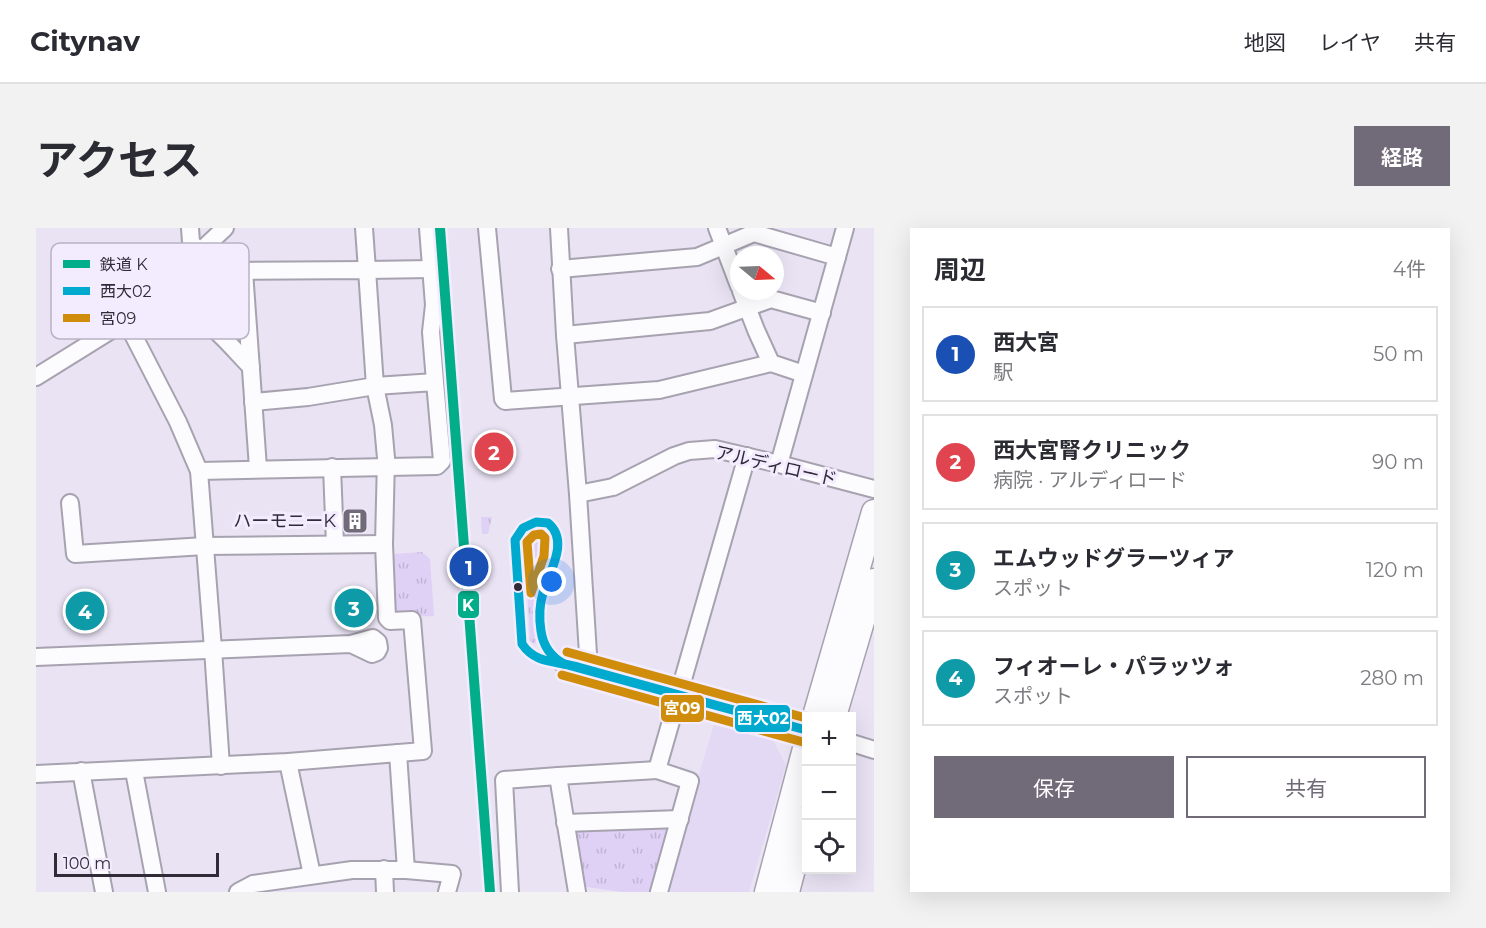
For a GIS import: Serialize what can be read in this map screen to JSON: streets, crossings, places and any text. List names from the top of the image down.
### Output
{
  "streets": {
    "street": ["アルディロード"]
  },
  "places": {
    "building": ["ハーモニーK"]
  },
  "lines": ["rail line K", "transit line 西大02", "transit line 宮09"],
  "legend": ["鉄道 K", "西大02", "宮09"],
  "scale_bar": "100 m",
  "north": "right",
  "page": {
    "header": "Citynav",
    "nav": ["地図", "レイヤ", "共有"],
    "title": "アクセス",
    "buttons": [
      "経路",
      ["保存", "共有"]
    ],
    "heading": ["周辺", "4件"],
    "list": [
      {
        "mark": "1",
        "name": "西大宮",
        "note": "駅",
        "value": "50 m"
      },
      {
        "mark": "2",
        "name": "西大宮腎クリニック",
        "note": "病院 · アルディロード",
        "value": "90 m"
      },
      {
        "mark": "3",
        "name": "エムウッドグラーツィア",
        "note": "スポット",
        "value": "120 m"
      },
      {
        "mark": "4",
        "name": "フィオーレ・パラッツォ",
        "note": "スポット",
        "value": "280 m"
      }
    ],
    "pins": [
      "2",
      "1",
      "3",
      "4"
    ],
    "map_buttons": ["+", "−"],
    "scale": "100 m"
  }
}
